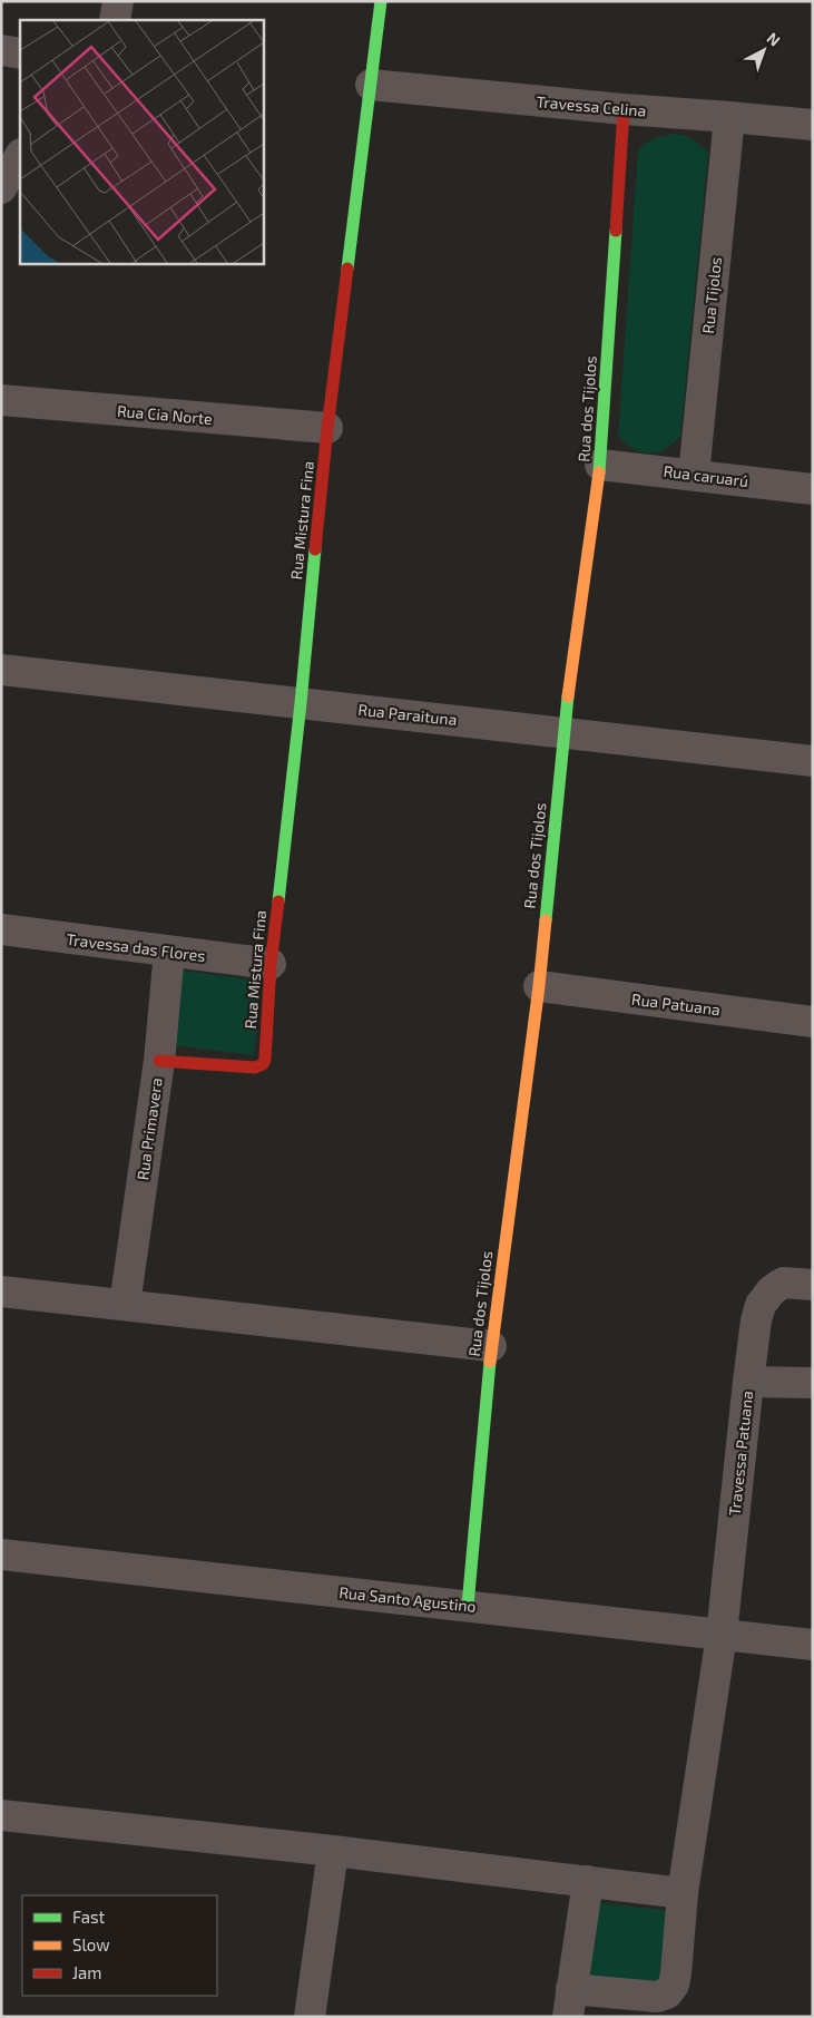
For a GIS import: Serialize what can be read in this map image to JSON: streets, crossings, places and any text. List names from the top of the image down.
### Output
{
  "streets": {
    "street": [
      "Travessa Celina",
      "Rua Tijolos",
      "Rua dos Tijolos",
      "Rua Cia Norte",
      "Rua caruarú",
      "Rua Mistura Fina",
      "Rua Paraituna",
      "Travessa das Flores",
      "Rua Patuana",
      "Rua Primavera",
      "Travessa Patuana",
      "Rua Santo Agustino"
    ]
  },
  "crossings": [
    ["Travessa Celina", "Rua Tijolos"],
    ["Travessa Celina", "Rua dos Tijolos"],
    ["Travessa Celina", "Rua Mistura Fina"],
    ["Rua Tijolos", "Rua caruarú"],
    ["Rua dos Tijolos", "Rua caruarú"],
    ["Rua dos Tijolos", "Rua Paraituna"],
    ["Rua dos Tijolos", "Rua Patuana"],
    ["Rua dos Tijolos", "Rua Santo Agustino"],
    ["Rua Cia Norte", "Rua Mistura Fina"],
    ["Rua Mistura Fina", "Rua Paraituna"],
    ["Rua Mistura Fina", "Travessa das Flores"],
    ["Rua Mistura Fina", "Rua Primavera"],
    ["Travessa das Flores", "Rua Primavera"],
    ["Travessa Patuana", "Rua Santo Agustino"]
  ],
  "legend": ["Fast", "Slow", "Jam"],
  "north": "top right"
}
